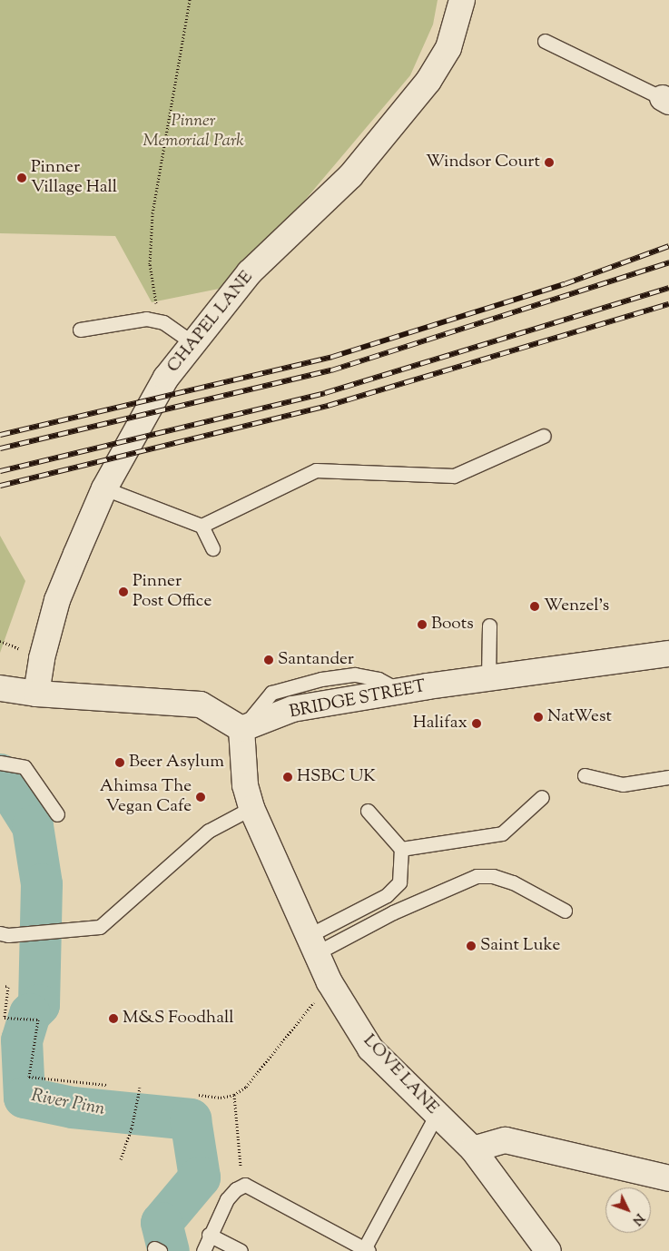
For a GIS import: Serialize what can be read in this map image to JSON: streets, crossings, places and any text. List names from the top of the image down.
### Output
{
  "streets": {
    "street": ["CHAPEL LANE", "BRIDGE STREET", "LOVE LANE"]
  },
  "crossings": [
    ["BRIDGE STREET", "LOVE LANE"]
  ],
  "water": ["River Pinn"],
  "parks": ["Pinner Memorial Park"],
  "places": [
    "Windsor Court",
    "Pinner Village Hall",
    "Pinner Post Office",
    "Wenzel's",
    "Boots",
    "Santander",
    "NatWest",
    "Halifax",
    "Beer Asylum",
    "HSBC UK",
    "Ahimsa The Vegan Cafe",
    "Saint Luke",
    "M&S Foodhall"
  ],
  "north": "bottom right"
}
